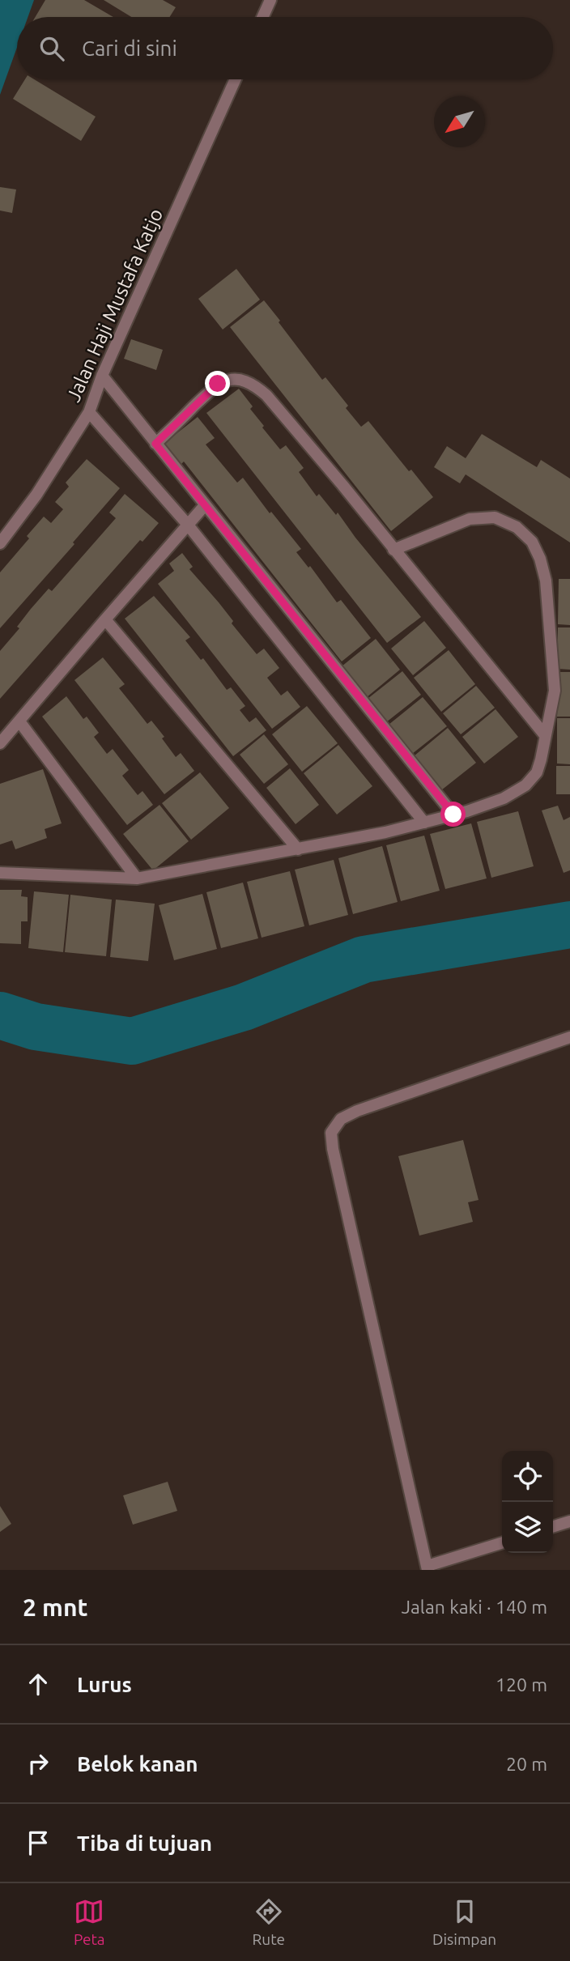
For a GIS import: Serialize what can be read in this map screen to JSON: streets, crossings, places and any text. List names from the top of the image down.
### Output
{
  "streets": {
    "street": ["Jalan Haji Mustafa Katjo"]
  },
  "north": "bottom left",
  "page": {
    "search": "Cari di sini",
    "heading": ["2 mnt", "Jalan kaki · 140 m"],
    "list": [
      ["Lurus", "120 m"],
      ["Belok kanan", "20 m"],
      "Tiba di tujuan"
    ],
    "nav": ["Peta", "Rute", "Disimpan"]
  }
}
